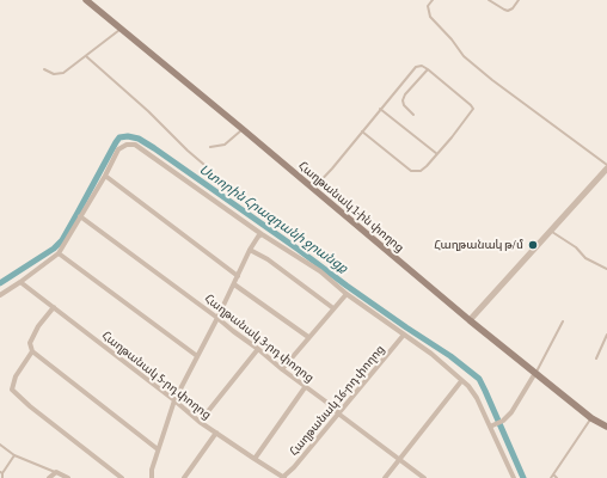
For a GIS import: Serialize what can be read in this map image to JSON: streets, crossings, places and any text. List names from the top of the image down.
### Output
{
  "streets": {
    "main road": ["Հաղթանակ 1-ին փողոց"],
    "street": ["Հաղթանակ 3-րդ փողոց", "Հաղթանակ 5-րդ փողոց", "Հաղթանակ 16-րդ փողոց"]
  },
  "crossings": [
    ["Հաղթանակ 3-րդ փողոց", "Հաղթանակ 16-րդ փողոց"],
    ["Հաղթանակ 5-րդ փողոց", "Հաղթանակ 16-րդ փողոց"]
  ],
  "water": ["Ստորին Հրազդանի ջրանցք"],
  "places": ["Հաղթանակ թ/մ"]
}
